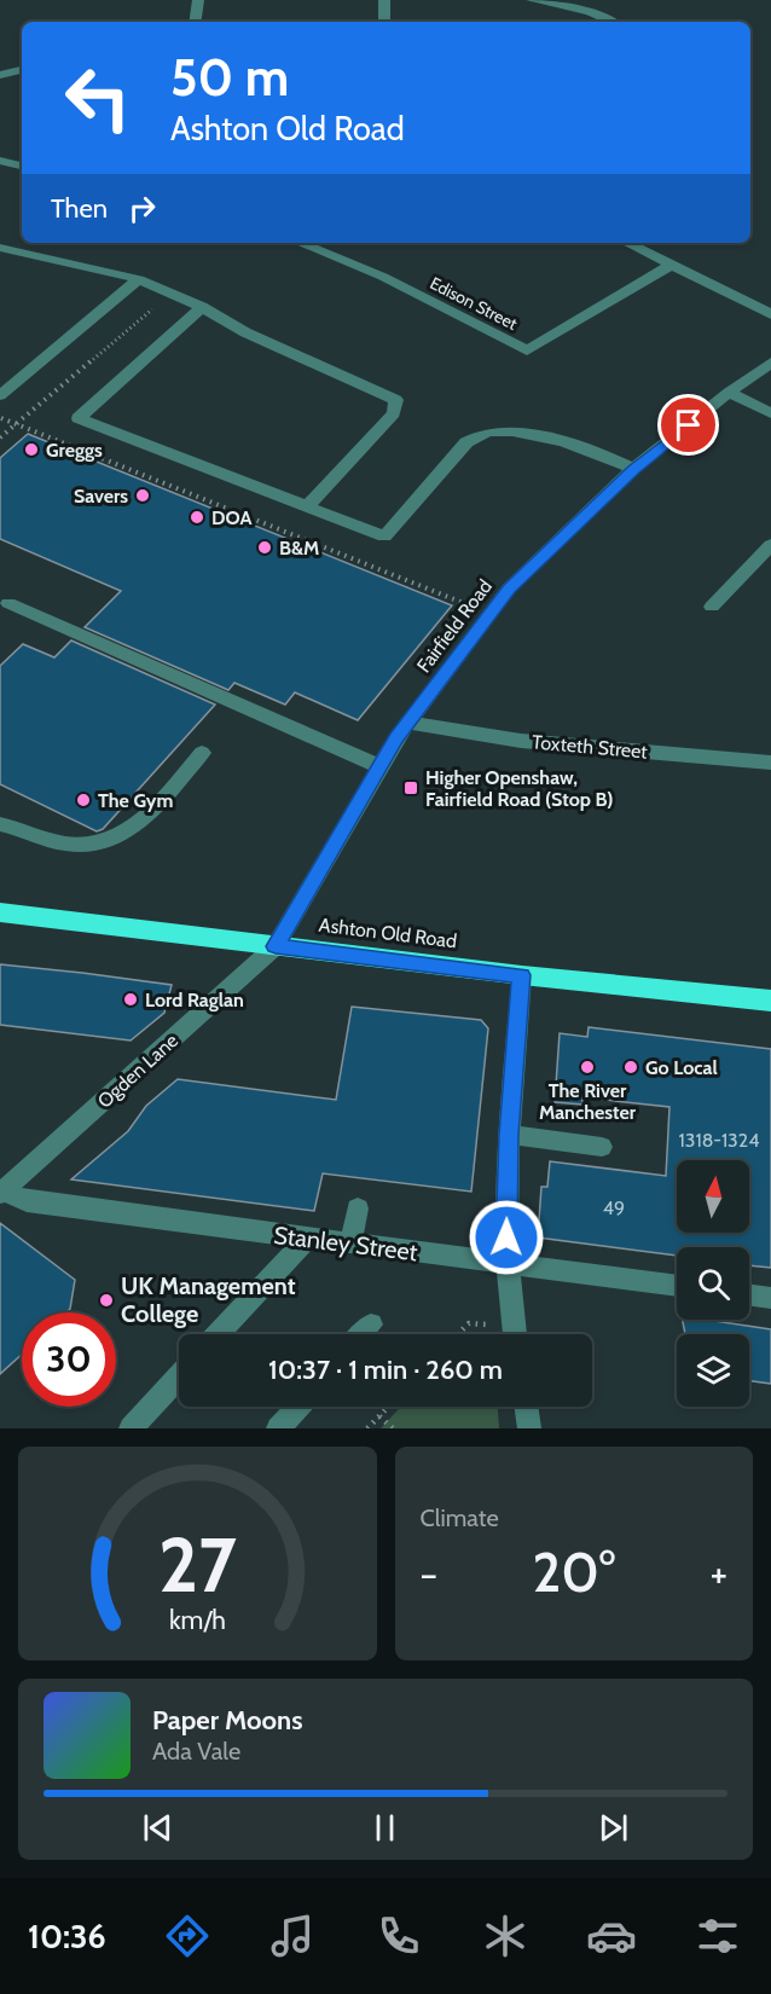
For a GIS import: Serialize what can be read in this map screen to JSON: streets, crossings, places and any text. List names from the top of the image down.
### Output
{
  "streets": {
    "highway": ["Ashton Old Road"],
    "street": [
      "Edison Street",
      "Fairfield Road",
      "Toxteth Street",
      "Ogden Lane",
      "Stanley Street"
    ]
  },
  "crossings": [
    ["Fairfield Road", "Toxteth Street"],
    ["Fairfield Road", "Ashton Old Road"],
    ["Fairfield Road", "Ogden Lane"],
    ["Ashton Old Road", "Ogden Lane"],
    ["Ogden Lane", "Stanley Street"]
  ],
  "places": {
    "other": [
      "Greggs",
      "Savers",
      "DOA",
      "B&M",
      "The Gym",
      "Lord Raglan",
      "The River Manchester",
      "Go Local",
      "UK Management College"
    ],
    "transit": ["Higher Openshaw, Fairfield Road (Stop B)"]
  },
  "house_numbers": ["1318-1324", "49"],
  "north": "top",
  "page": {
    "turn": ["50 m", "Ashton Old Road"],
    "then": "Then",
    "limit": "30",
    "trip": "10:37 · 1 min · 260 m",
    "tile": "Climate",
    "heat": ["−", "20°", "+"],
    "song": ["Paper Moons", "Ada Vale"],
    "tabs": "10:36",
    "gauge": ["27", "km/h"]
  }
}
